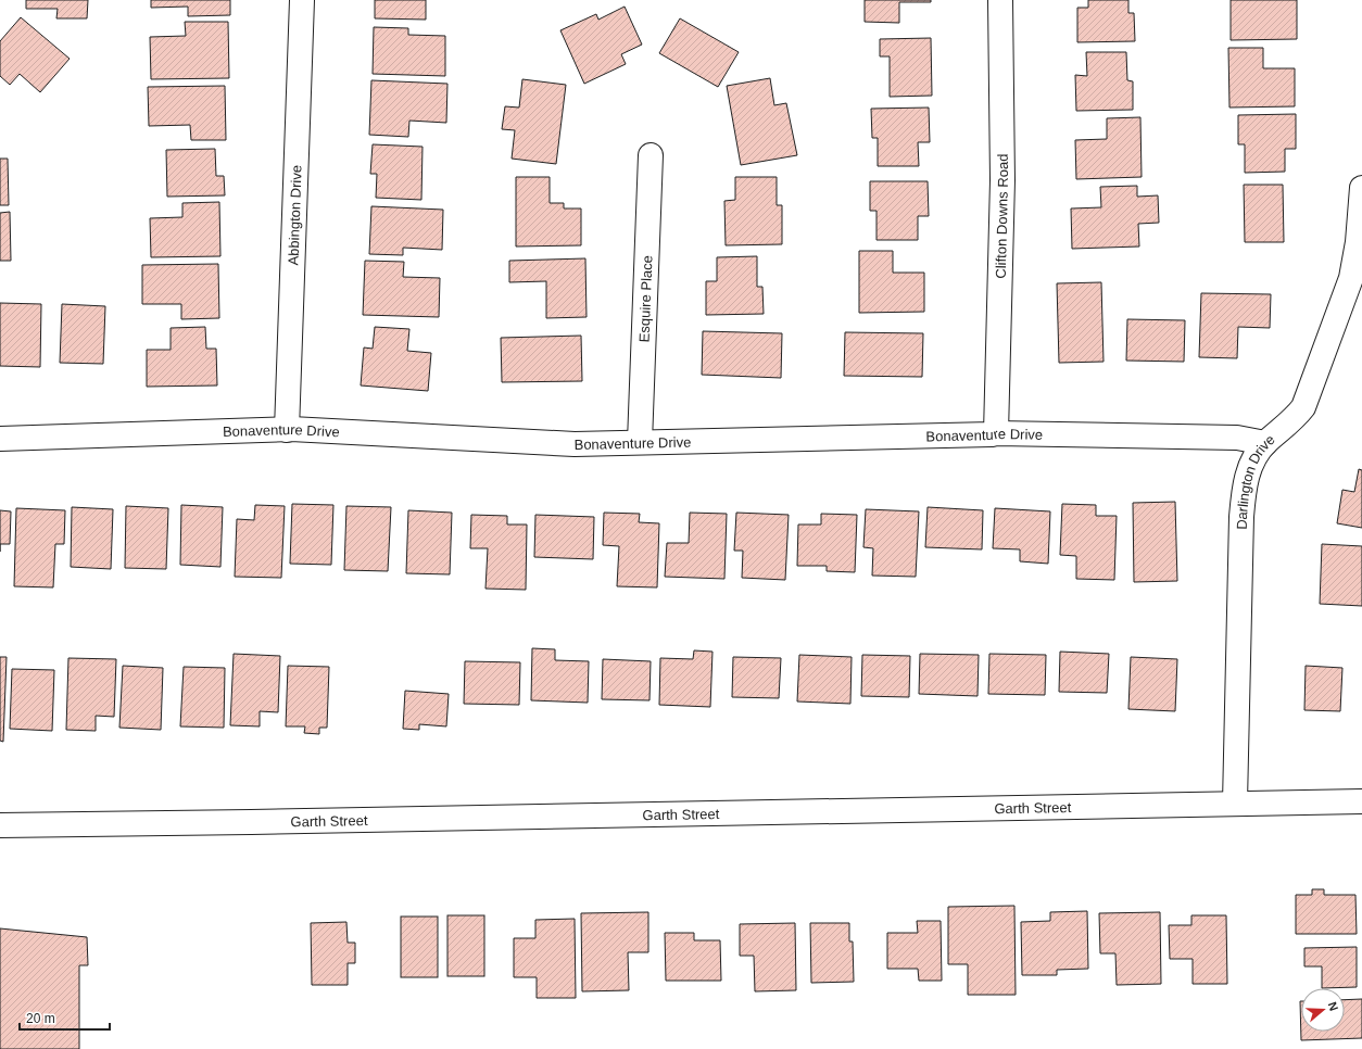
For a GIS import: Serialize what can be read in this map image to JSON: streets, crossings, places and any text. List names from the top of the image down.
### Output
{
  "streets": {
    "street": [
      "Abbington Drive",
      "Clifton Downs Road",
      "Esquire Place",
      "Bonaventure Drive",
      "Darlington Drive",
      "Garth Street"
    ]
  },
  "crossings": [
    ["Abbington Drive", "Bonaventure Drive"],
    ["Clifton Downs Road", "Bonaventure Drive"],
    ["Esquire Place", "Bonaventure Drive"],
    ["Bonaventure Drive", "Darlington Drive"],
    ["Darlington Drive", "Garth Street"]
  ],
  "scale_bar": "20 m",
  "north": "right"
}
